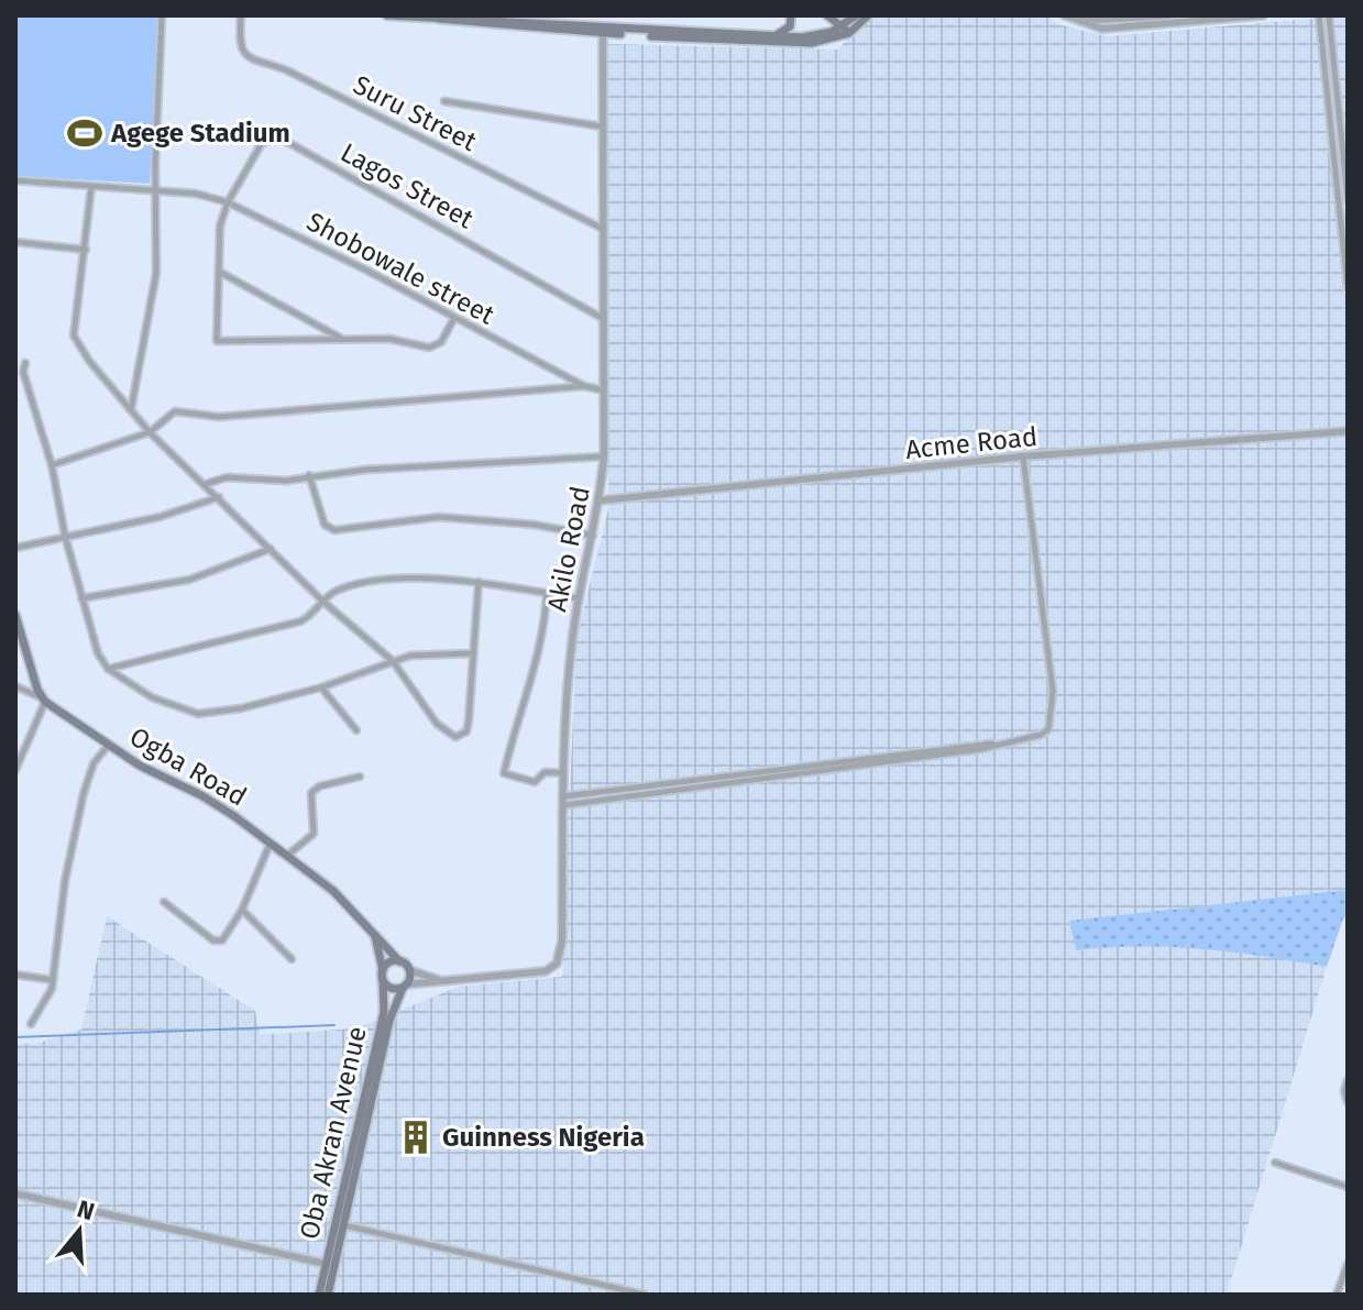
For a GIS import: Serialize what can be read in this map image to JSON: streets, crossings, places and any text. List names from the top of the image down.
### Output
{
  "streets": {
    "main road": ["Ogba Road", "Oba Akran Avenue"],
    "street": [
      "Suru Street",
      "Lagos Street",
      "Shobowale street",
      "Acme Road",
      "Akilo Road"
    ]
  },
  "crossings": [
    ["Suru Street", "Akilo Road"],
    ["Lagos Street", "Shobowale street"],
    ["Lagos Street", "Akilo Road"],
    ["Acme Road", "Akilo Road"],
    ["Akilo Road", "Ogba Road"],
    ["Akilo Road", "Oba Akran Avenue"],
    ["Ogba Road", "Oba Akran Avenue"]
  ],
  "places": {
    "sports": ["Agege Stadium"],
    "building": ["Guinness Nigeria"]
  },
  "north": "top"
}
